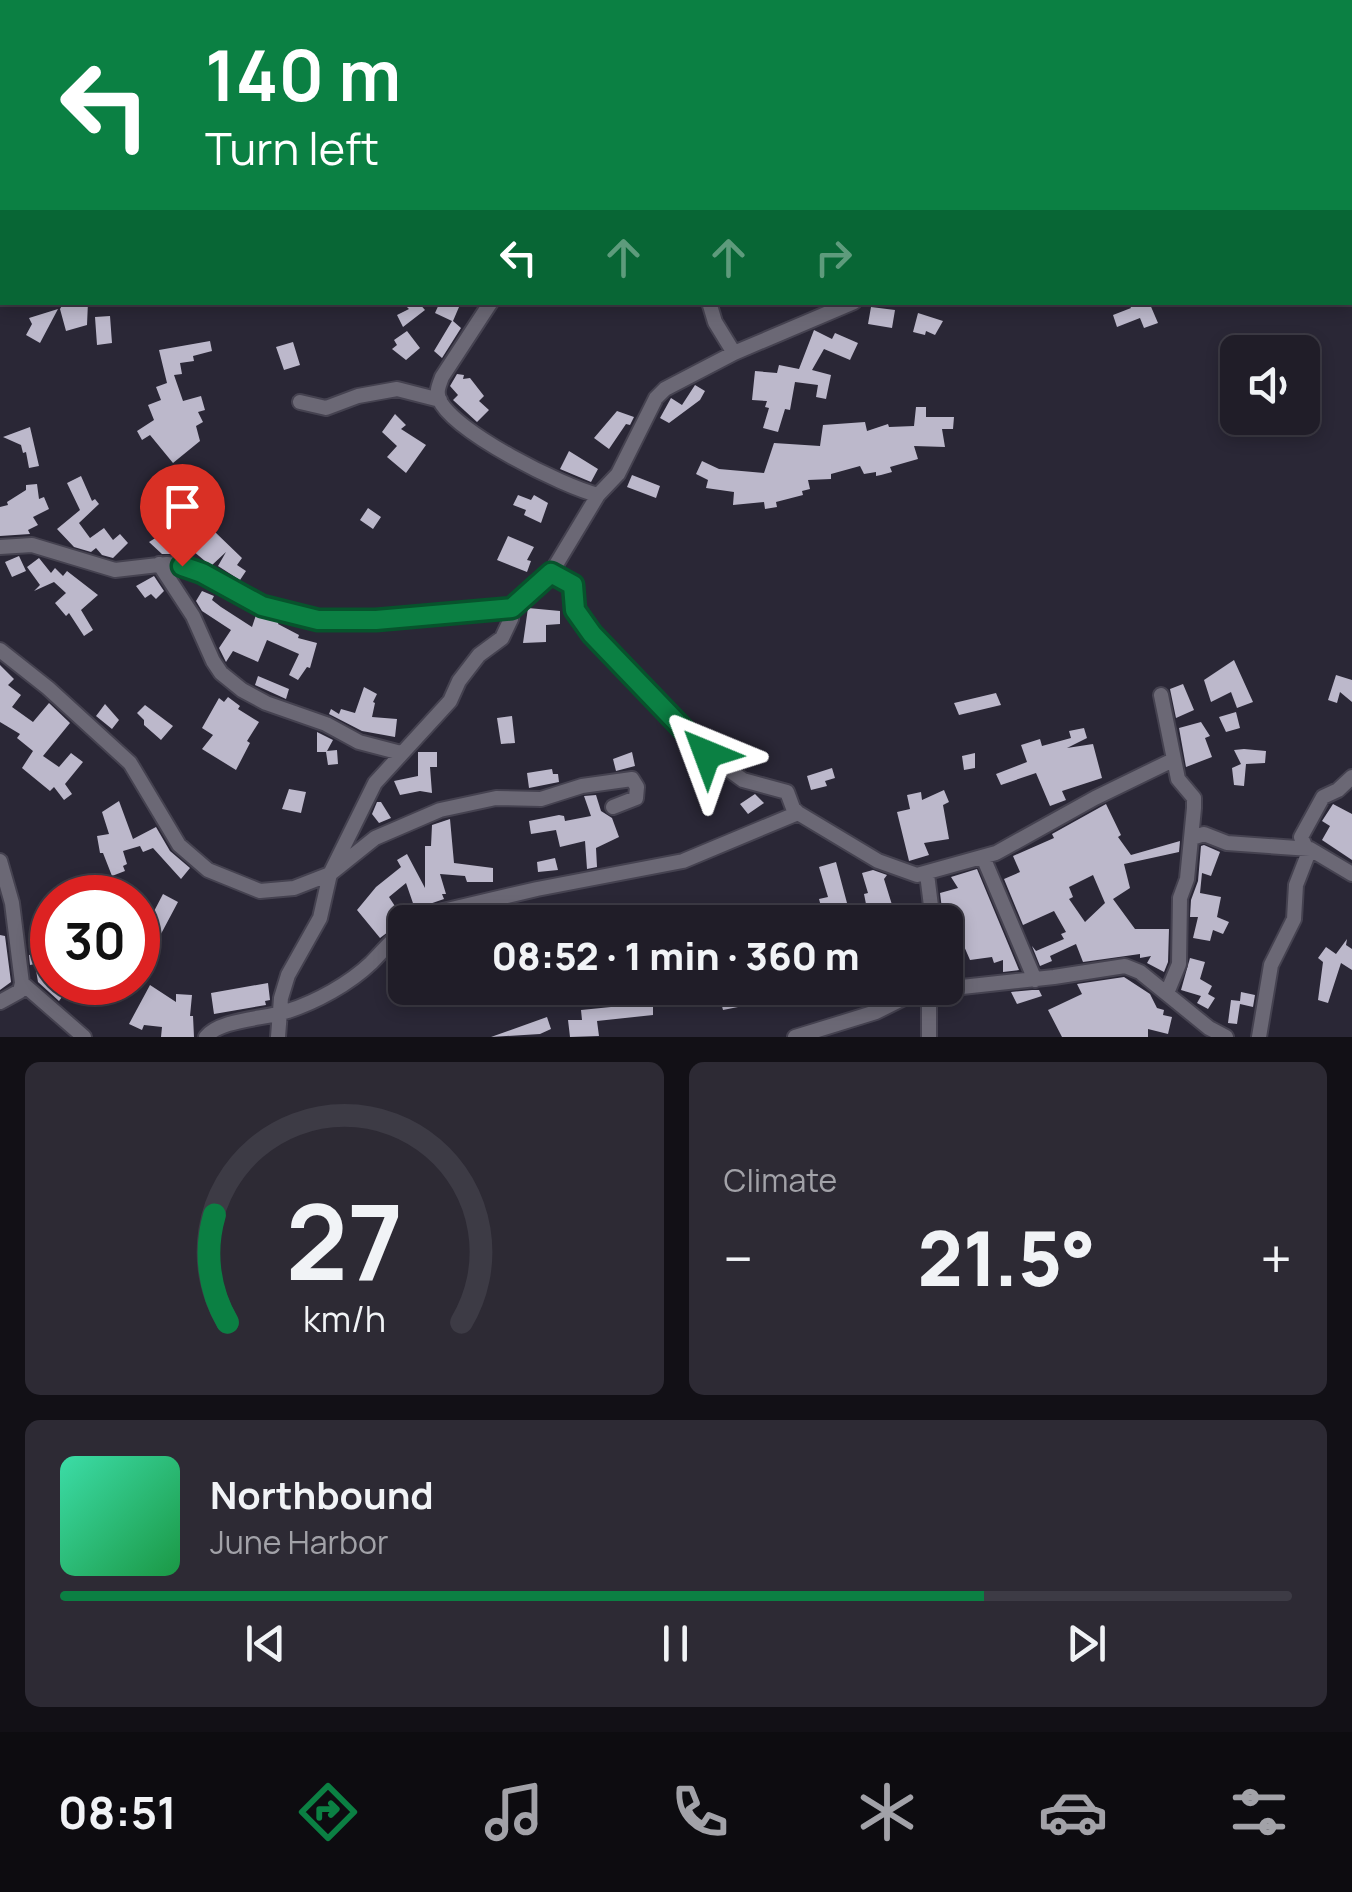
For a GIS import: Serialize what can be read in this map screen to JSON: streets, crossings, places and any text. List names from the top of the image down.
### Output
{
  "page": {
    "turn": ["140 m", "Turn left"],
    "limit": "30",
    "trip": "08:52 · 1 min · 360 m",
    "tile": "Climate",
    "heat": ["−", "21.5°", "+"],
    "song": ["Northbound", "June Harbor"],
    "tabs": "08:51",
    "gauge": ["27", "km/h"]
  }
}
